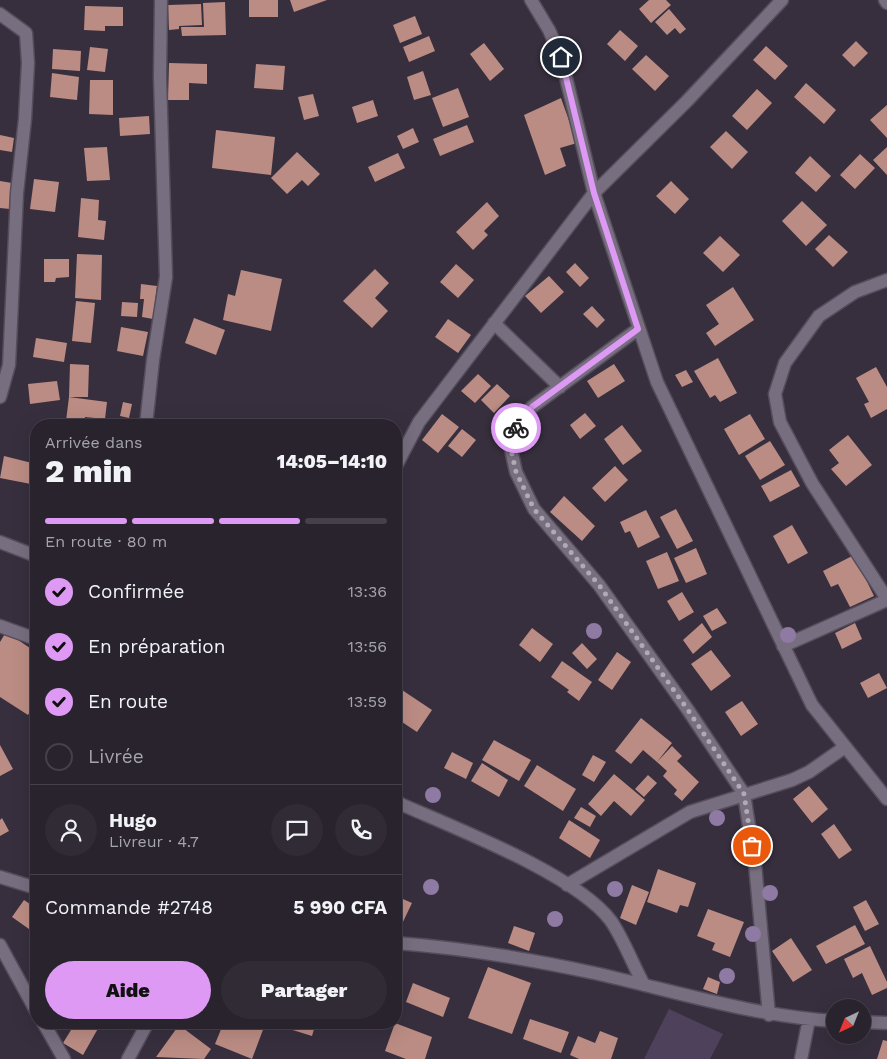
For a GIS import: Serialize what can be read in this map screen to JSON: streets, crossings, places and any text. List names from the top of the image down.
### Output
{
  "north": "bottom left",
  "page": {
    "heading": ["2 min", "Arrivée dans", "14:05–14:10"],
    "panel": [
      "Hugo",
      "Livreur · 4.7",
      "Commande #2748",
      "5 990 CFA"
    ],
    "bar": "En route · 80 m",
    "list": [
      ["Confirmée", "13:36"],
      ["En préparation", "13:56"],
      ["En route", "13:59"],
      "Livrée"
    ],
    "buttons": ["Aide", "Partager"]
  }
}
